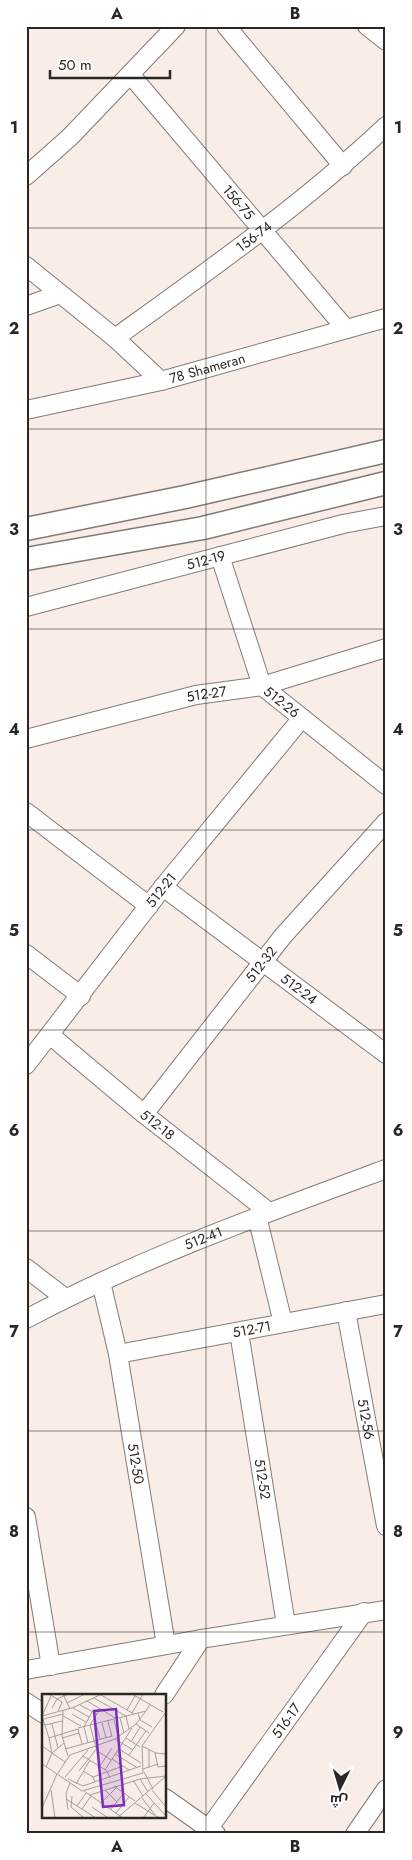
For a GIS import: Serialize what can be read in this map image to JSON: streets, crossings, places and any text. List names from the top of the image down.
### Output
{
  "streets": {
    "street": [
      "156-75",
      "156-74",
      "78 Shameran",
      "512-19",
      "512-27",
      "512-26",
      "512-21",
      "512-32",
      "512-24",
      "512-18",
      "512-41",
      "512-71",
      "512-56",
      "512-50",
      "512-52",
      "516-17"
    ]
  },
  "crossings": [
    ["156-75", "156-74"],
    ["156-75", "78 Shameran"],
    ["512-19", "512-26"],
    ["512-27", "512-26"],
    ["512-26", "512-21"],
    ["512-21", "512-24"],
    ["512-21", "512-18"],
    ["512-32", "512-24"],
    ["512-32", "512-18"],
    ["512-18", "512-41"],
    ["512-41", "512-50"],
    ["512-71", "512-56"],
    ["512-71", "512-50"],
    ["512-71", "512-52"]
  ],
  "scale_bar": "50 m",
  "north": "bottom",
  "grid": {
    "columns": ["A", "B"],
    "rows": [
      "1",
      "2",
      "3",
      "4",
      "5",
      "6",
      "7",
      "8",
      "9"
    ]
  }
}
